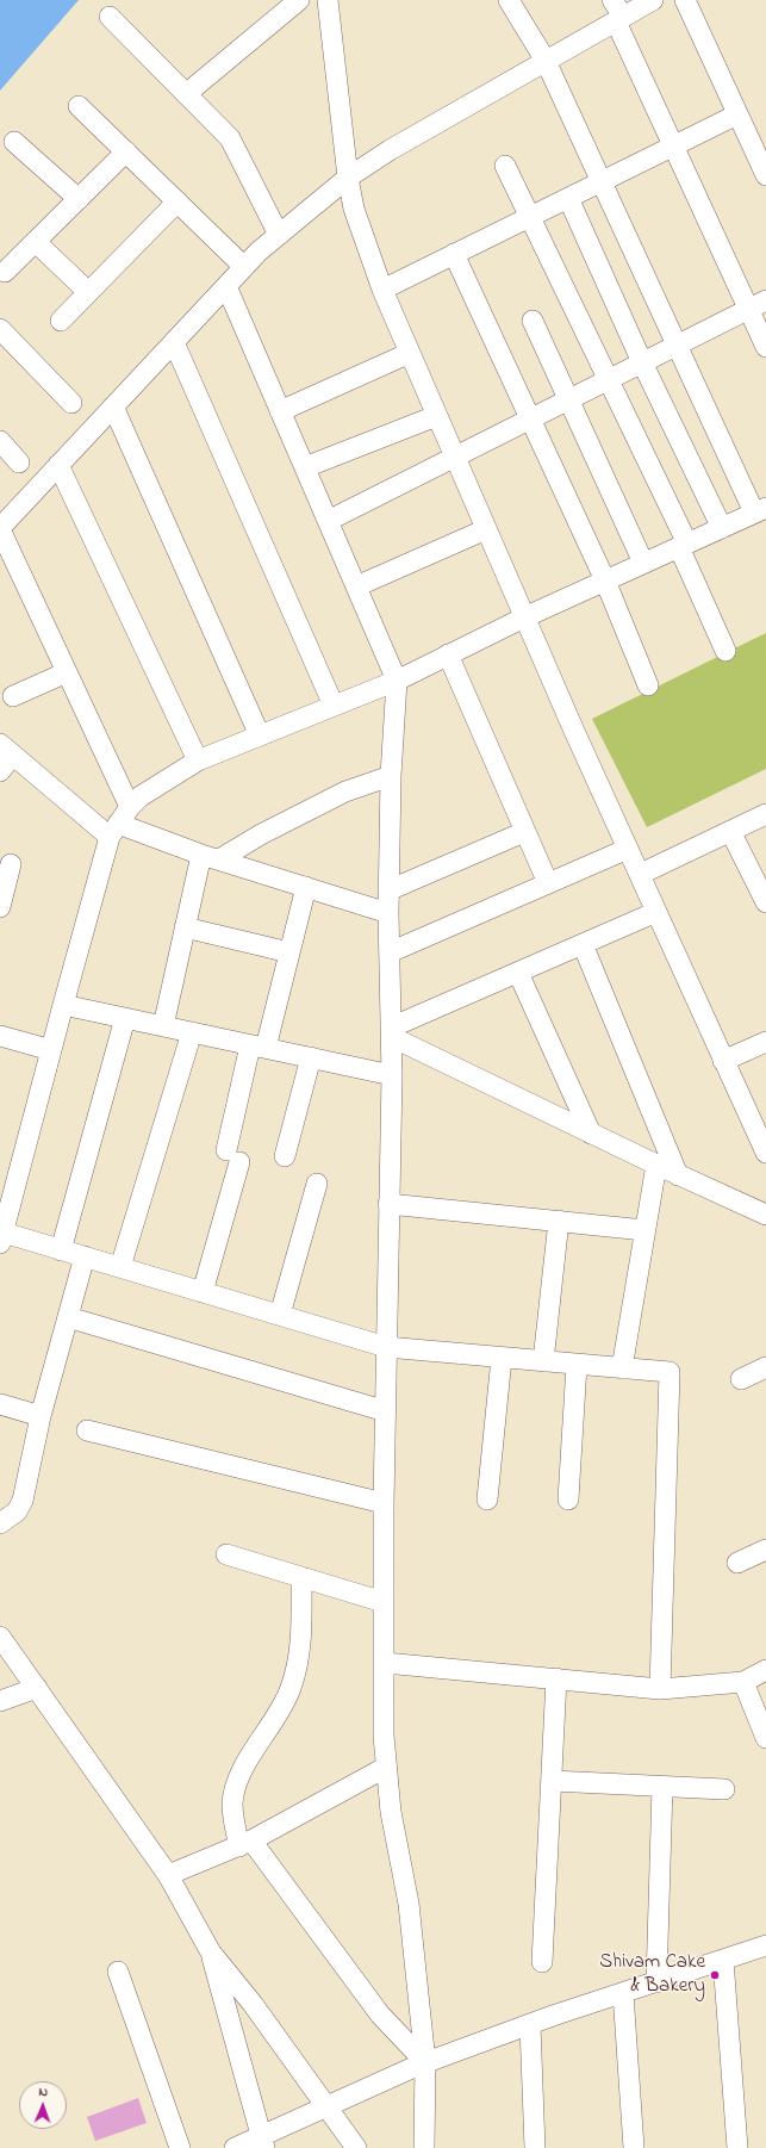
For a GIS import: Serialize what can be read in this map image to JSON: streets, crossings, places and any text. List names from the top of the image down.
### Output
{
  "places": ["Shivam Cake & Bakery"],
  "north": "top"
}
